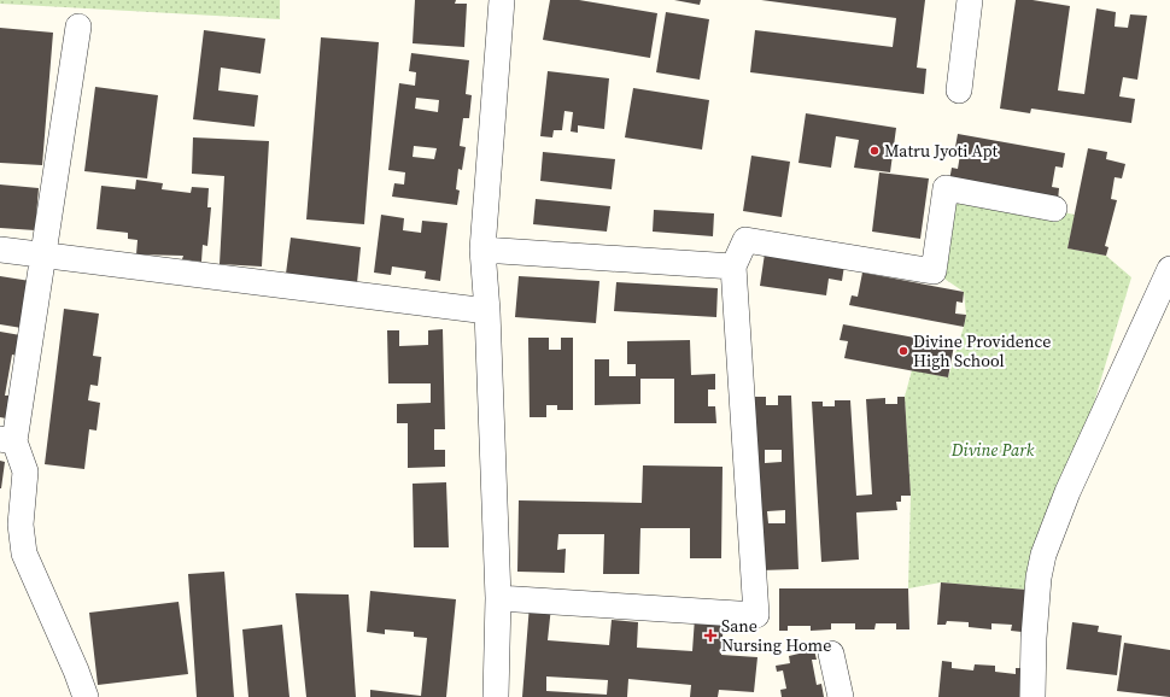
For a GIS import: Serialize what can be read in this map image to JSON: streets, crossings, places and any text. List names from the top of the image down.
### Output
{
  "parks": ["Divine Park"],
  "places": {
    "other": ["Matru Jyoti Apt", "Divine Providence High School"],
    "health": ["Sane Nursing Home"]
  }
}
